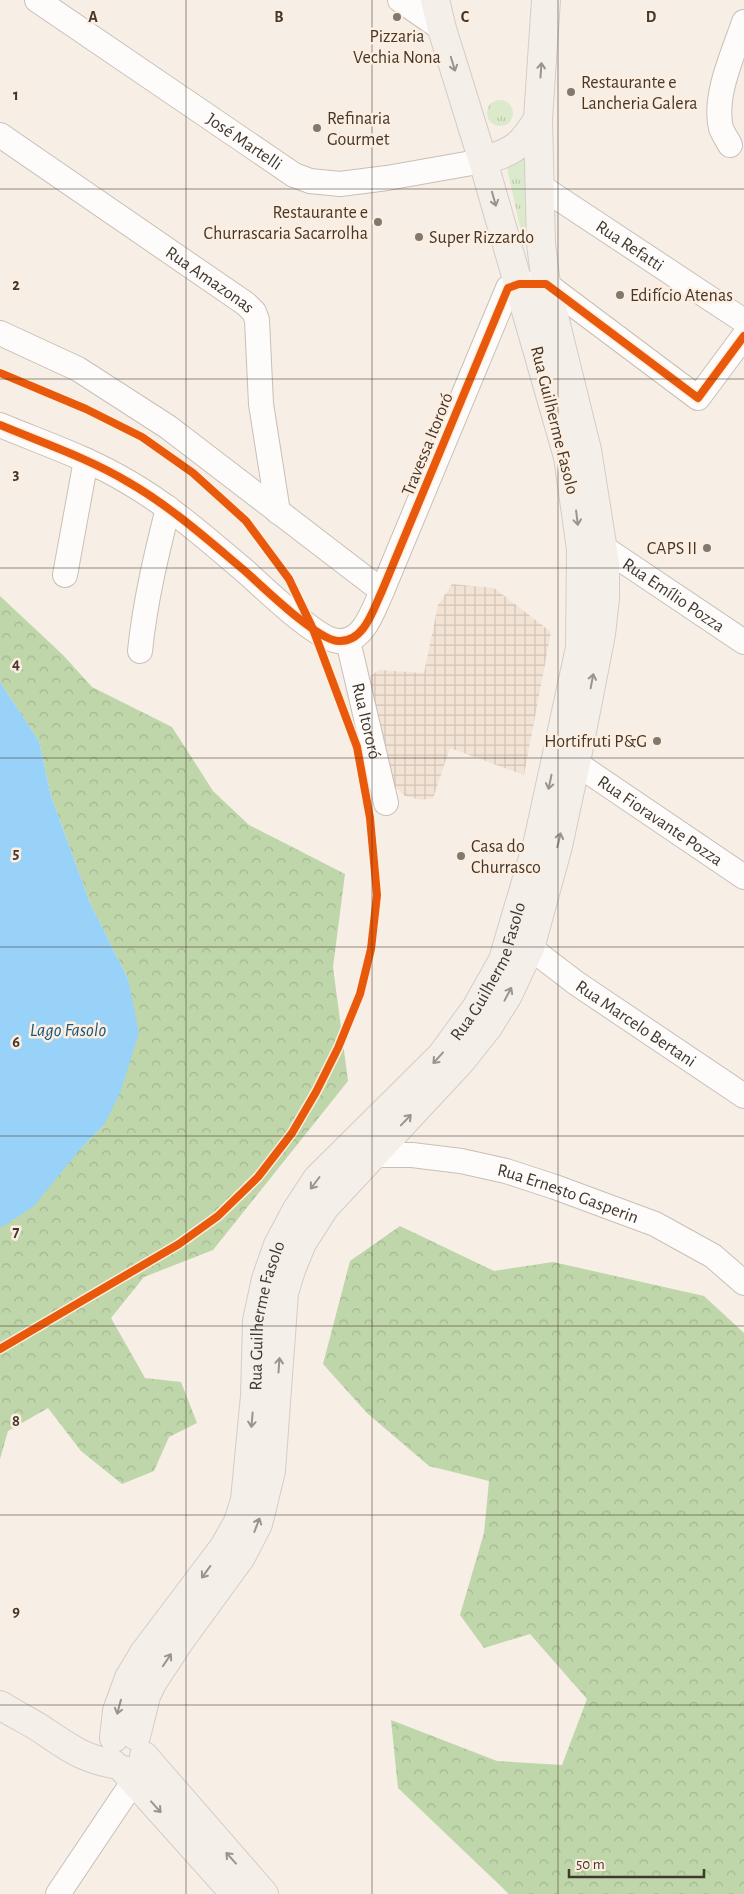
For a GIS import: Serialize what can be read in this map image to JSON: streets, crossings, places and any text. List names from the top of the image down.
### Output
{
  "streets": {
    "main road": ["Rua Guilherme Fasolo"],
    "street": [
      "José Martelli",
      "Rua Refatti",
      "Rua Amazonas",
      "Travessa Itororó",
      "Rua Emílio Pozza",
      "Rua Itororó",
      "Rua Fioravante Pozza",
      "Rua Marcelo Bertani",
      "Rua Ernesto Gasperin"
    ]
  },
  "crossings": [
    ["José Martelli", "Rua Guilherme Fasolo"],
    ["Rua Refatti", "Rua Guilherme Fasolo"],
    ["Rua Guilherme Fasolo", "Travessa Itororó"],
    ["Rua Guilherme Fasolo", "Rua Emílio Pozza"],
    ["Rua Guilherme Fasolo", "Rua Fioravante Pozza"],
    ["Rua Guilherme Fasolo", "Rua Marcelo Bertani"],
    ["Rua Guilherme Fasolo", "Rua Ernesto Gasperin"],
    ["Travessa Itororó", "Rua Itororó"]
  ],
  "water": ["Lago Fasolo"],
  "places": [
    "Pizzaria Vechia Nona",
    "Restaurante e Lancheria Galera",
    "Refinaria Gourmet",
    "Restaurante e Churrascaria Sacarrolha",
    "Super Rizzardo",
    "Edifício Atenas",
    "CAPS II",
    "Hortifruti P&G",
    "Casa do Churrasco"
  ],
  "scale_bar": "50 m",
  "grid": {
    "columns": [
      "A",
      "B",
      "C",
      "D"
    ],
    "rows": [
      "1",
      "2",
      "3",
      "4",
      "5",
      "6",
      "7",
      "8",
      "9"
    ]
  }
}
